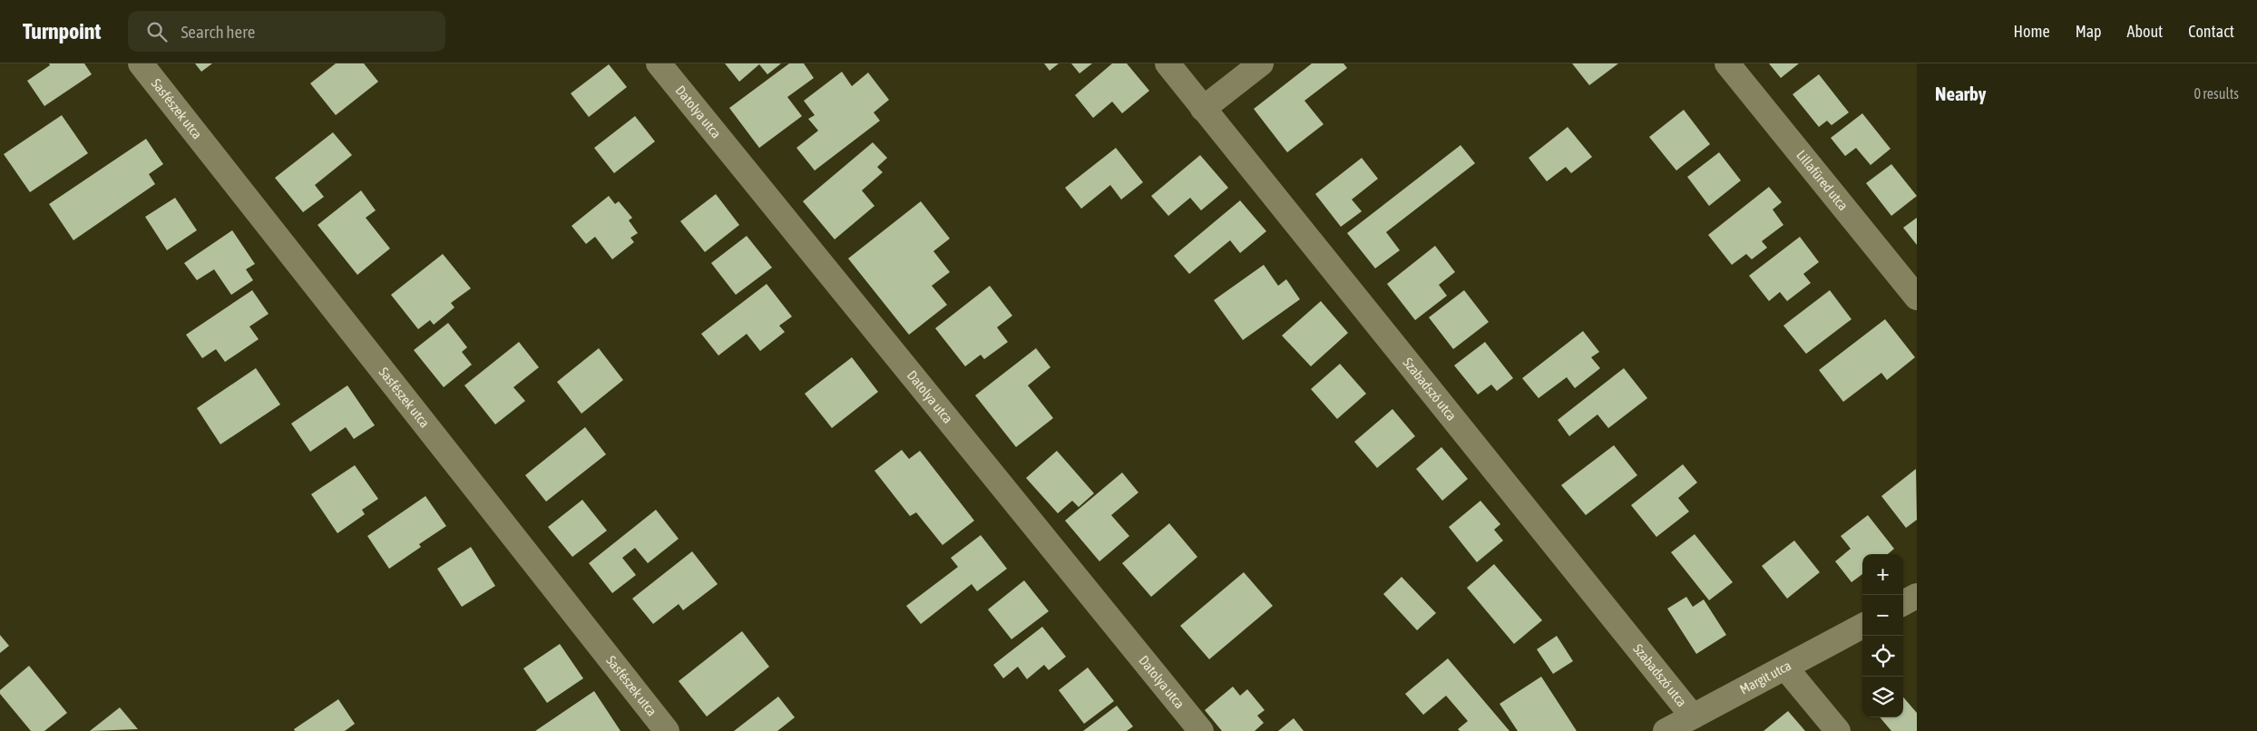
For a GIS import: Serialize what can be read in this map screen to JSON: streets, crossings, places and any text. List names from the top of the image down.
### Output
{
  "streets": {
    "street": [
      "Sasfészek utca",
      "Datolya utca",
      "Lillafüred utca",
      "Szabadszó utca",
      "Margit utca"
    ]
  },
  "crossings": [
    ["Szabadszó utca", "Margit utca"]
  ],
  "page": {
    "header": "Turnpoint",
    "search": "Search here",
    "nav": [
      "Home",
      "Map",
      "About",
      "Contact"
    ],
    "heading": ["Nearby", "0 results"],
    "map_buttons": ["+", "−"]
  }
}
